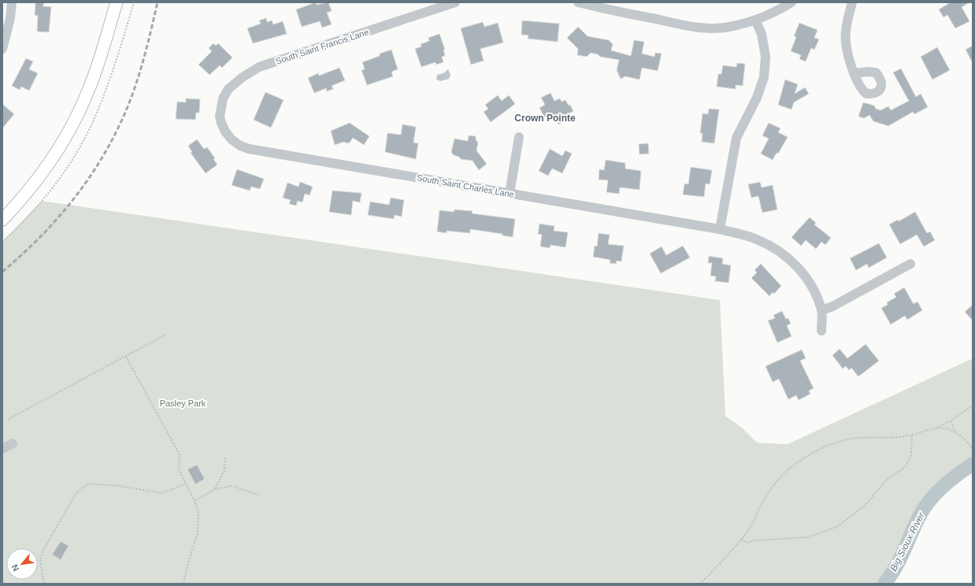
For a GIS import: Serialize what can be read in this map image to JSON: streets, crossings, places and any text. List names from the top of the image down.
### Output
{
  "streets": {
    "street": ["South Saint Francis Lane", "South Saint Charles Lane"]
  },
  "crossings": [
    ["South Saint Francis Lane", "South Saint Charles Lane"]
  ],
  "districts": ["Crown Pointe"],
  "water": ["Big Sioux River"],
  "parks": ["Pasley Park"],
  "north": "bottom left"
}
